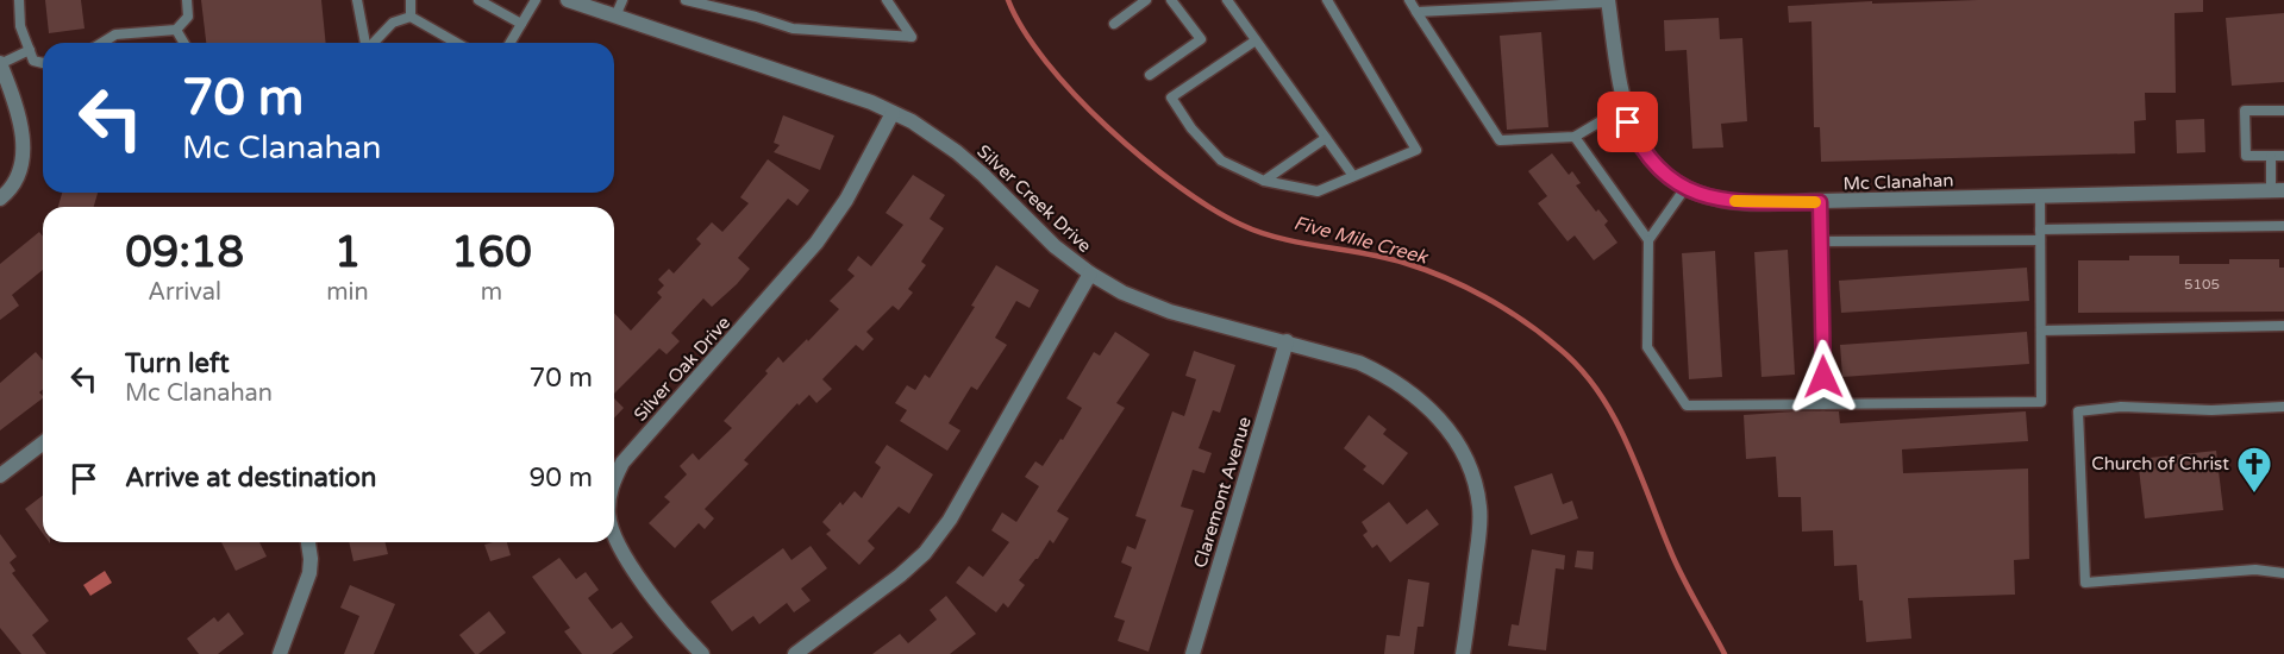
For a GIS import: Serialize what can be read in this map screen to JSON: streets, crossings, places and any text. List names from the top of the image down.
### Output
{
  "streets": {
    "street": [
      "Mc Clanahan",
      "Silver Creek Drive",
      "Silver Oak Drive",
      "Claremont Avenue"
    ]
  },
  "crossings": [
    ["Silver Creek Drive", "Silver Oak Drive"],
    ["Silver Creek Drive", "Claremont Avenue"]
  ],
  "water": ["Five Mile Creek"],
  "places": {
    "church": ["Church of Christ"]
  },
  "house_numbers": ["5105"],
  "page": {
    "turn": ["70 m", "Mc Clanahan"],
    "eta": [
      "09:18",
      "Arrival",
      "1",
      "min",
      "160",
      "m"
    ],
    "list": [
      {
        "name": "Turn left",
        "note": "Mc Clanahan",
        "value": "70 m"
      },
      {
        "name": "Arrive at destination",
        "value": "90 m"
      }
    ]
  }
}
